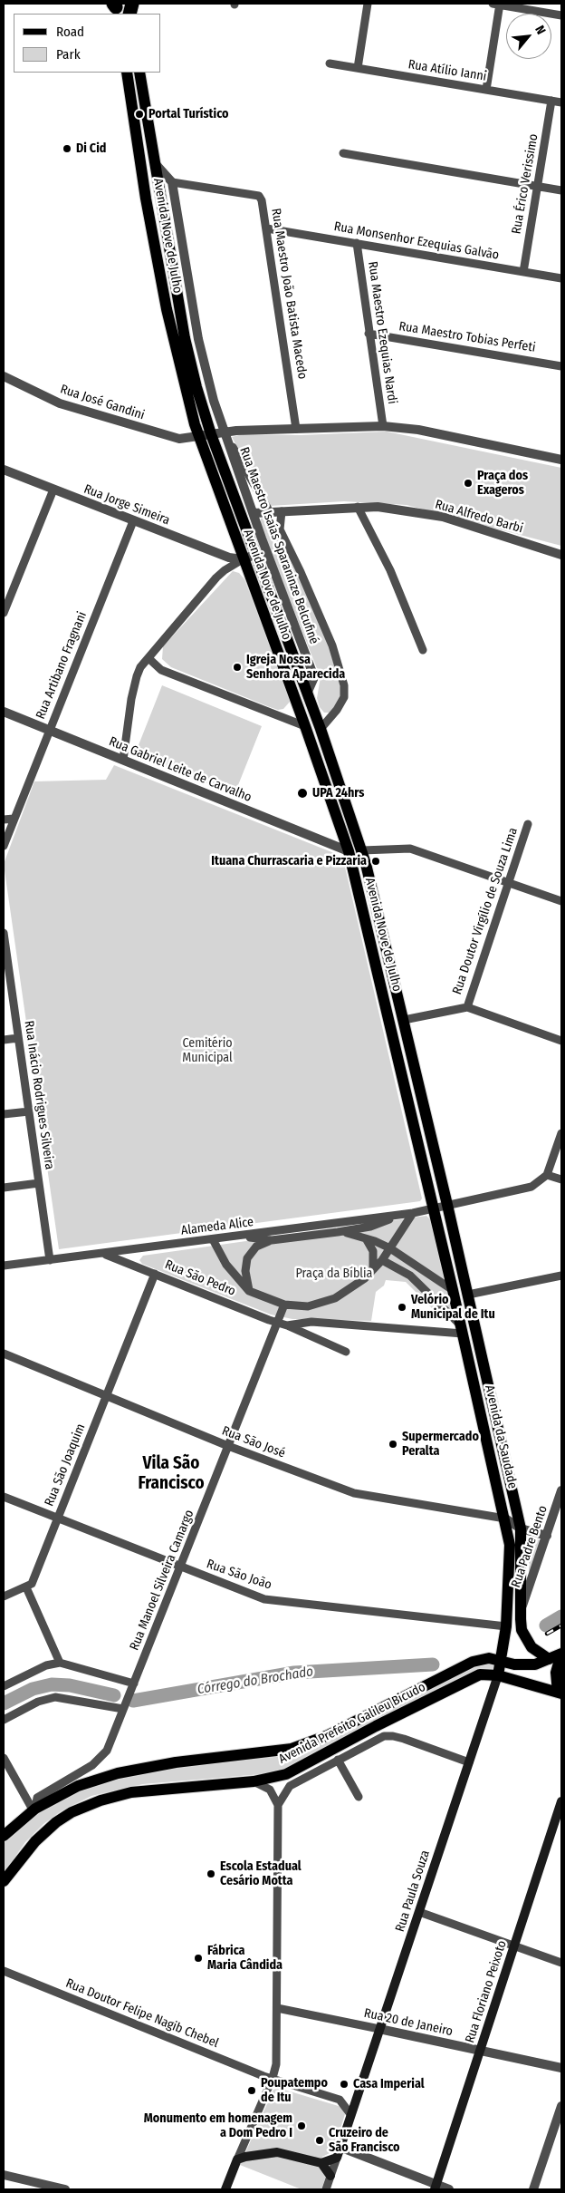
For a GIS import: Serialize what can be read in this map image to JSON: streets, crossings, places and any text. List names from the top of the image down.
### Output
{
  "streets": {
    "main road": [
      "Avenida Nove de Julho",
      "Avenida da Saudade",
      "Avenida Prefeito Galileu Bicudo",
      "Rua Paula Souza",
      "Rua Floriano Peixoto"
    ],
    "street": [
      "Rua Atílio Ianni",
      "Rua Érico Verissimo",
      "Rua Monsenhor Ezequias Galvão",
      "Rua Maestro João Batista Macedo",
      "Rua Maestro Ezequias Nardi",
      "Rua Maestro Tobias Perfeti",
      "Rua José Gandini",
      "Rua Jorge Simeira",
      "Rua Alfredo Barbi",
      "Rua Maestro Isaías Sparaninze Belcufiné",
      "Rua Artibano Fragnani",
      "Rua Gabriel Leite de Carvalho",
      "Rua Doutor Virgílio de Souza Lima",
      "Rua Inácio Rodrigues Silveira",
      "Alameda Alice",
      "Rua São Pedro",
      "Rua São José",
      "Rua São Joaquim",
      "Rua Padre Bento",
      "Rua São João",
      "Rua Manoel Silveira Camargo",
      "Rua Doutor Felipe Nagib Chebel",
      "Rua 20 de Janeiro"
    ]
  },
  "crossings": [
    ["Rua Atílio Ianni", "Rua Érico Verissimo"],
    ["Rua Érico Verissimo", "Rua Monsenhor Ezequias Galvão"],
    ["Avenida Nove de Julho", "Rua José Gandini"],
    ["Avenida Nove de Julho", "Rua Jorge Simeira"],
    ["Avenida Nove de Julho", "Rua Maestro Isaías Sparaninze Belcufiné"],
    ["Avenida Nove de Julho", "Rua Gabriel Leite de Carvalho"],
    ["Avenida Nove de Julho", "Alameda Alice"],
    ["Avenida Nove de Julho", "Avenida da Saudade"],
    ["Rua Monsenhor Ezequias Galvão", "Rua Maestro João Batista Macedo"],
    ["Rua Monsenhor Ezequias Galvão", "Rua Maestro Ezequias Nardi"],
    ["Rua Maestro João Batista Macedo", "Rua José Gandini"],
    ["Rua Maestro João Batista Macedo", "Rua Maestro Isaías Sparaninze Belcufiné"],
    ["Rua Maestro Ezequias Nardi", "Rua Maestro Tobias Perfeti"],
    ["Rua Maestro Ezequias Nardi", "Rua José Gandini"],
    ["Rua José Gandini", "Rua Maestro Isaías Sparaninze Belcufiné"],
    ["Rua Jorge Simeira", "Rua Artibano Fragnani"],
    ["Rua Alfredo Barbi", "Rua Maestro Isaías Sparaninze Belcufiné"],
    ["Rua Artibano Fragnani", "Rua Gabriel Leite de Carvalho"],
    ["Rua Inácio Rodrigues Silveira", "Alameda Alice"],
    ["Alameda Alice", "Rua São Pedro"],
    ["Alameda Alice", "Avenida da Saudade"],
    ["Rua São Pedro", "Avenida da Saudade"],
    ["Rua São Pedro", "Rua São Joaquim"],
    ["Rua São Pedro", "Rua Manoel Silveira Camargo"],
    ["Avenida da Saudade", "Rua São José"],
    ["Avenida da Saudade", "Rua Padre Bento"],
    ["Avenida da Saudade", "Rua São João"],
    ["Avenida da Saudade", "Avenida Prefeito Galileu Bicudo"],
    ["Avenida da Saudade", "Rua Paula Souza"],
    ["Rua São José", "Rua São Joaquim"],
    ["Rua São José", "Rua Manoel Silveira Camargo"],
    ["Rua São Joaquim", "Rua São João"],
    ["Rua São João", "Rua Manoel Silveira Camargo"],
    ["Rua Manoel Silveira Camargo", "Avenida Prefeito Galileu Bicudo"],
    ["Avenida Prefeito Galileu Bicudo", "Rua Paula Souza"],
    ["Rua Paula Souza", "Rua Doutor Felipe Nagib Chebel"],
    ["Rua Paula Souza", "Rua 20 de Janeiro"],
    ["Rua Floriano Peixoto", "Rua 20 de Janeiro"]
  ],
  "districts": ["Vila São Francisco"],
  "water": ["Córrego do Brochado"],
  "parks": ["Cemitério Municipal", "Praça da Bíblia"],
  "places": [
    "Portal Turístico",
    "Di Cid",
    "Praça dos Exageros",
    "Igreja Nossa Senhora Aparecida",
    "UPA 24hrs",
    "Ituana Churrascaria e Pizzaria",
    "Velório Municipal de Itu",
    "Supermercado Peralta",
    "Escola Estadual Cesário Motta",
    "Fábrica Maria Cândida",
    "Casa Imperial",
    "Poupatempo de Itu",
    "Monumento em homenagem a Dom Pedro I",
    "Cruzeiro de São Francisco"
  ],
  "legend": ["Road", "Park"],
  "north": "top right"
}
